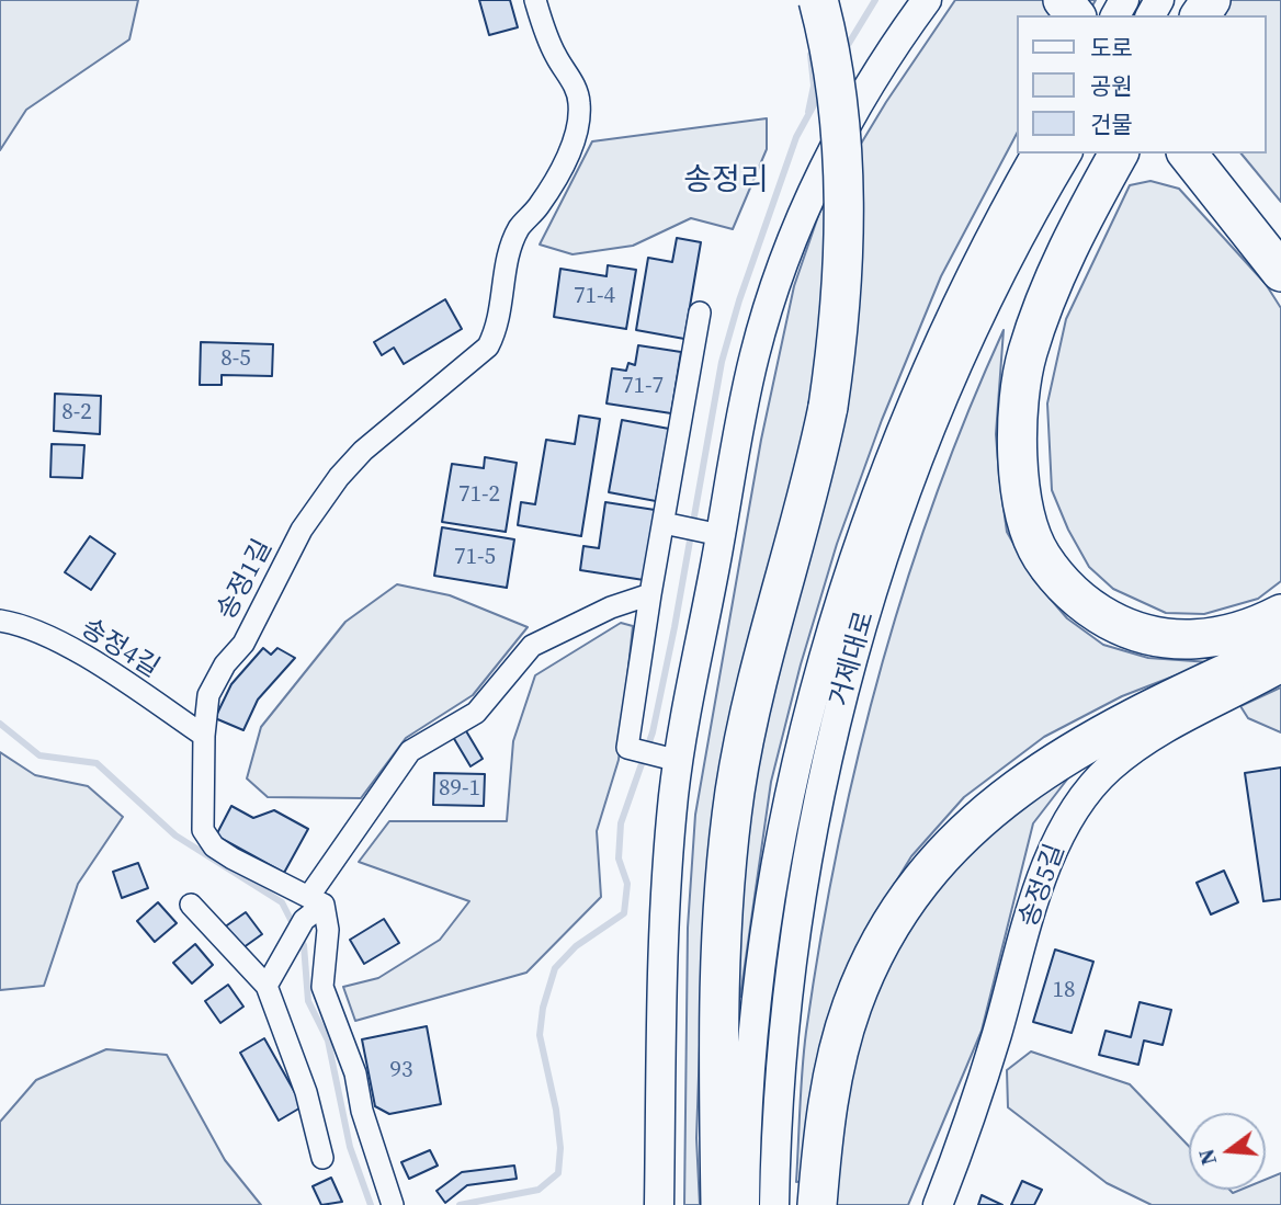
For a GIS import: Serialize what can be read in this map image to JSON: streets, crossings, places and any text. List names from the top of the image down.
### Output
{
  "streets": {
    "street": [
      "송정1길",
      "송정4길",
      "거제대로",
      "송정5길"
    ]
  },
  "crossings": [
    ["송정1길", "송정4길"]
  ],
  "districts": ["송정리"],
  "house_numbers": [
    "71-4",
    "8-5",
    "71-7",
    "8-2",
    "71-2",
    "71-5",
    "89-1",
    "18",
    "93"
  ],
  "legend": ["도로", "공원", "건물"],
  "north": "left"
}
